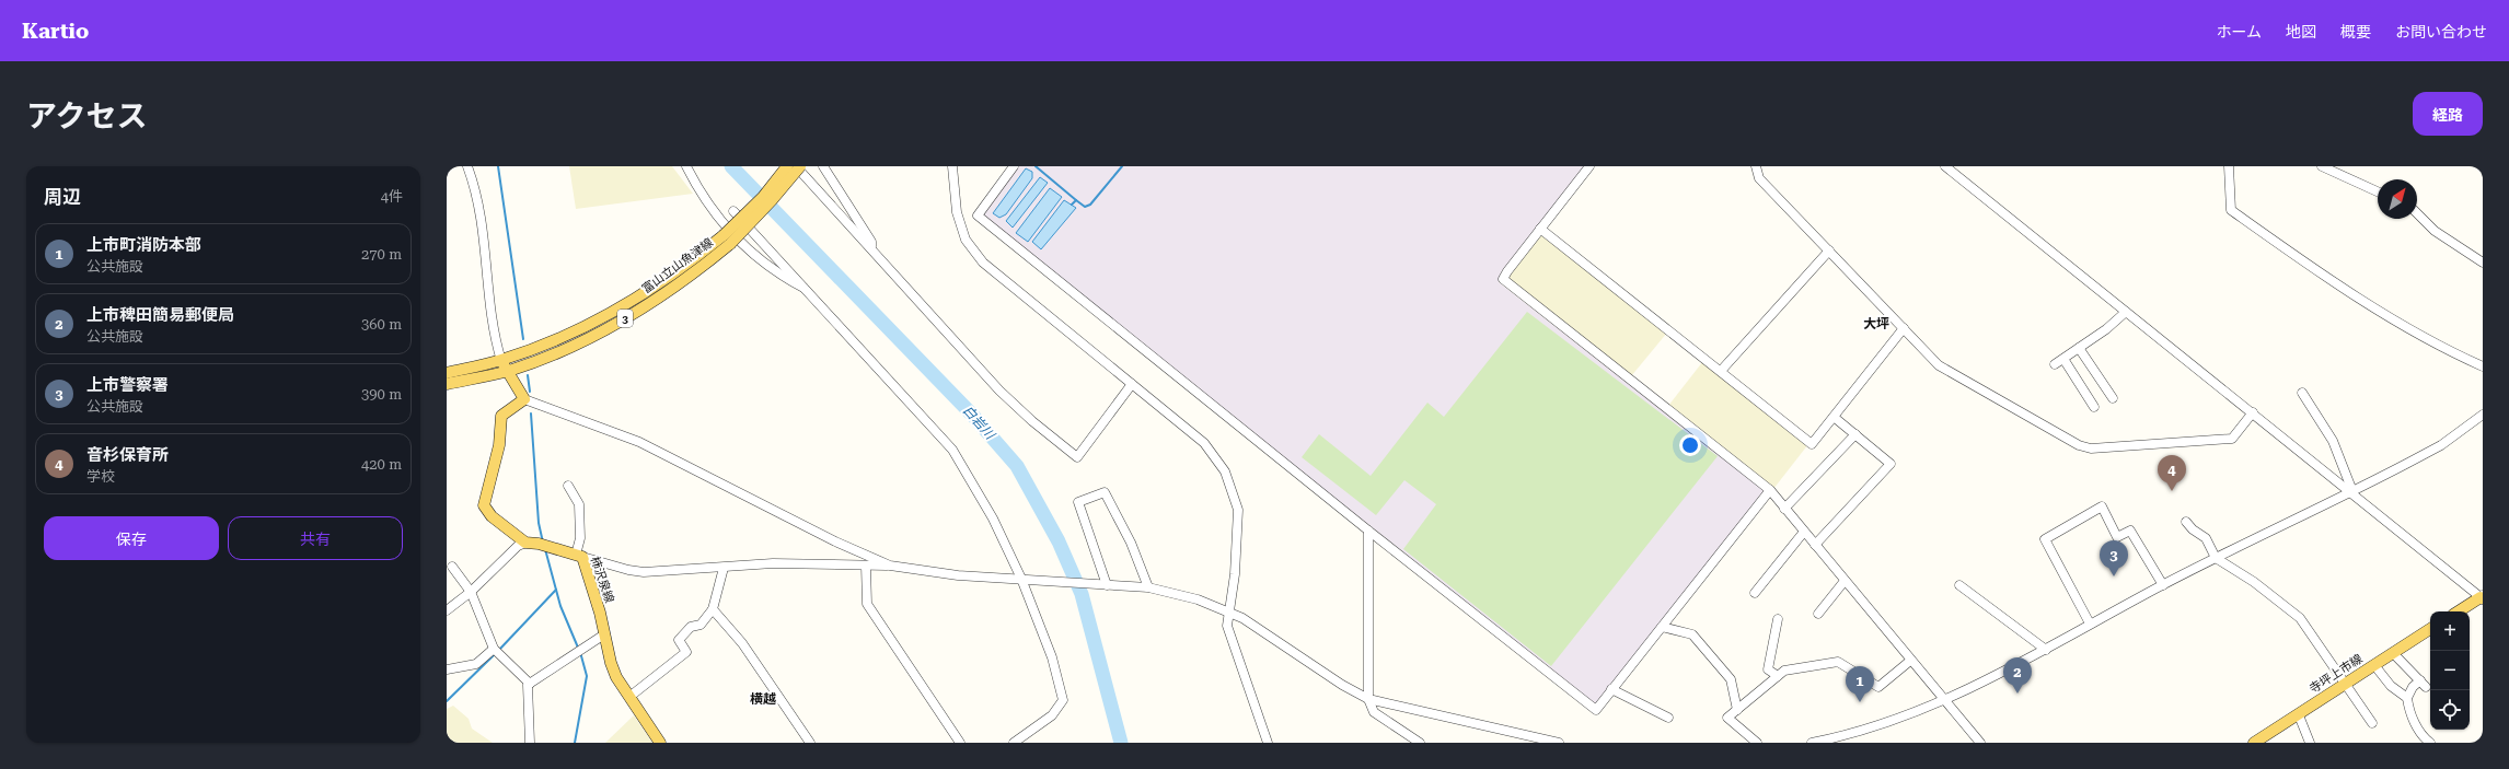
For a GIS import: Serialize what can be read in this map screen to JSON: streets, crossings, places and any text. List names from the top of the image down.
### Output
{
  "streets": {
    "main road": [
      "富山立山魚津線",
      "3",
      "柿沢泉線",
      "寺坪上市線"
    ]
  },
  "districts": ["大坪", "横越"],
  "water": ["白岩川"],
  "north": "top right",
  "page": {
    "header": "Kartio",
    "nav": [
      "ホーム",
      "地図",
      "概要",
      "お問い合わせ"
    ],
    "title": "アクセス",
    "buttons": [
      "経路",
      ["保存", "共有"]
    ],
    "heading": ["周辺", "4件"],
    "list": [
      {
        "mark": "1",
        "name": "上市町消防本部",
        "note": "公共施設",
        "value": "270 m"
      },
      {
        "mark": "2",
        "name": "上市稗田簡易郵便局",
        "note": "公共施設",
        "value": "360 m"
      },
      {
        "mark": "3",
        "name": "上市警察署",
        "note": "公共施設",
        "value": "390 m"
      },
      {
        "mark": "4",
        "name": "音杉保育所",
        "note": "学校",
        "value": "420 m"
      }
    ],
    "pins": [
      "4",
      "3",
      "2",
      "1"
    ],
    "map_buttons": ["+", "−"]
  }
}
